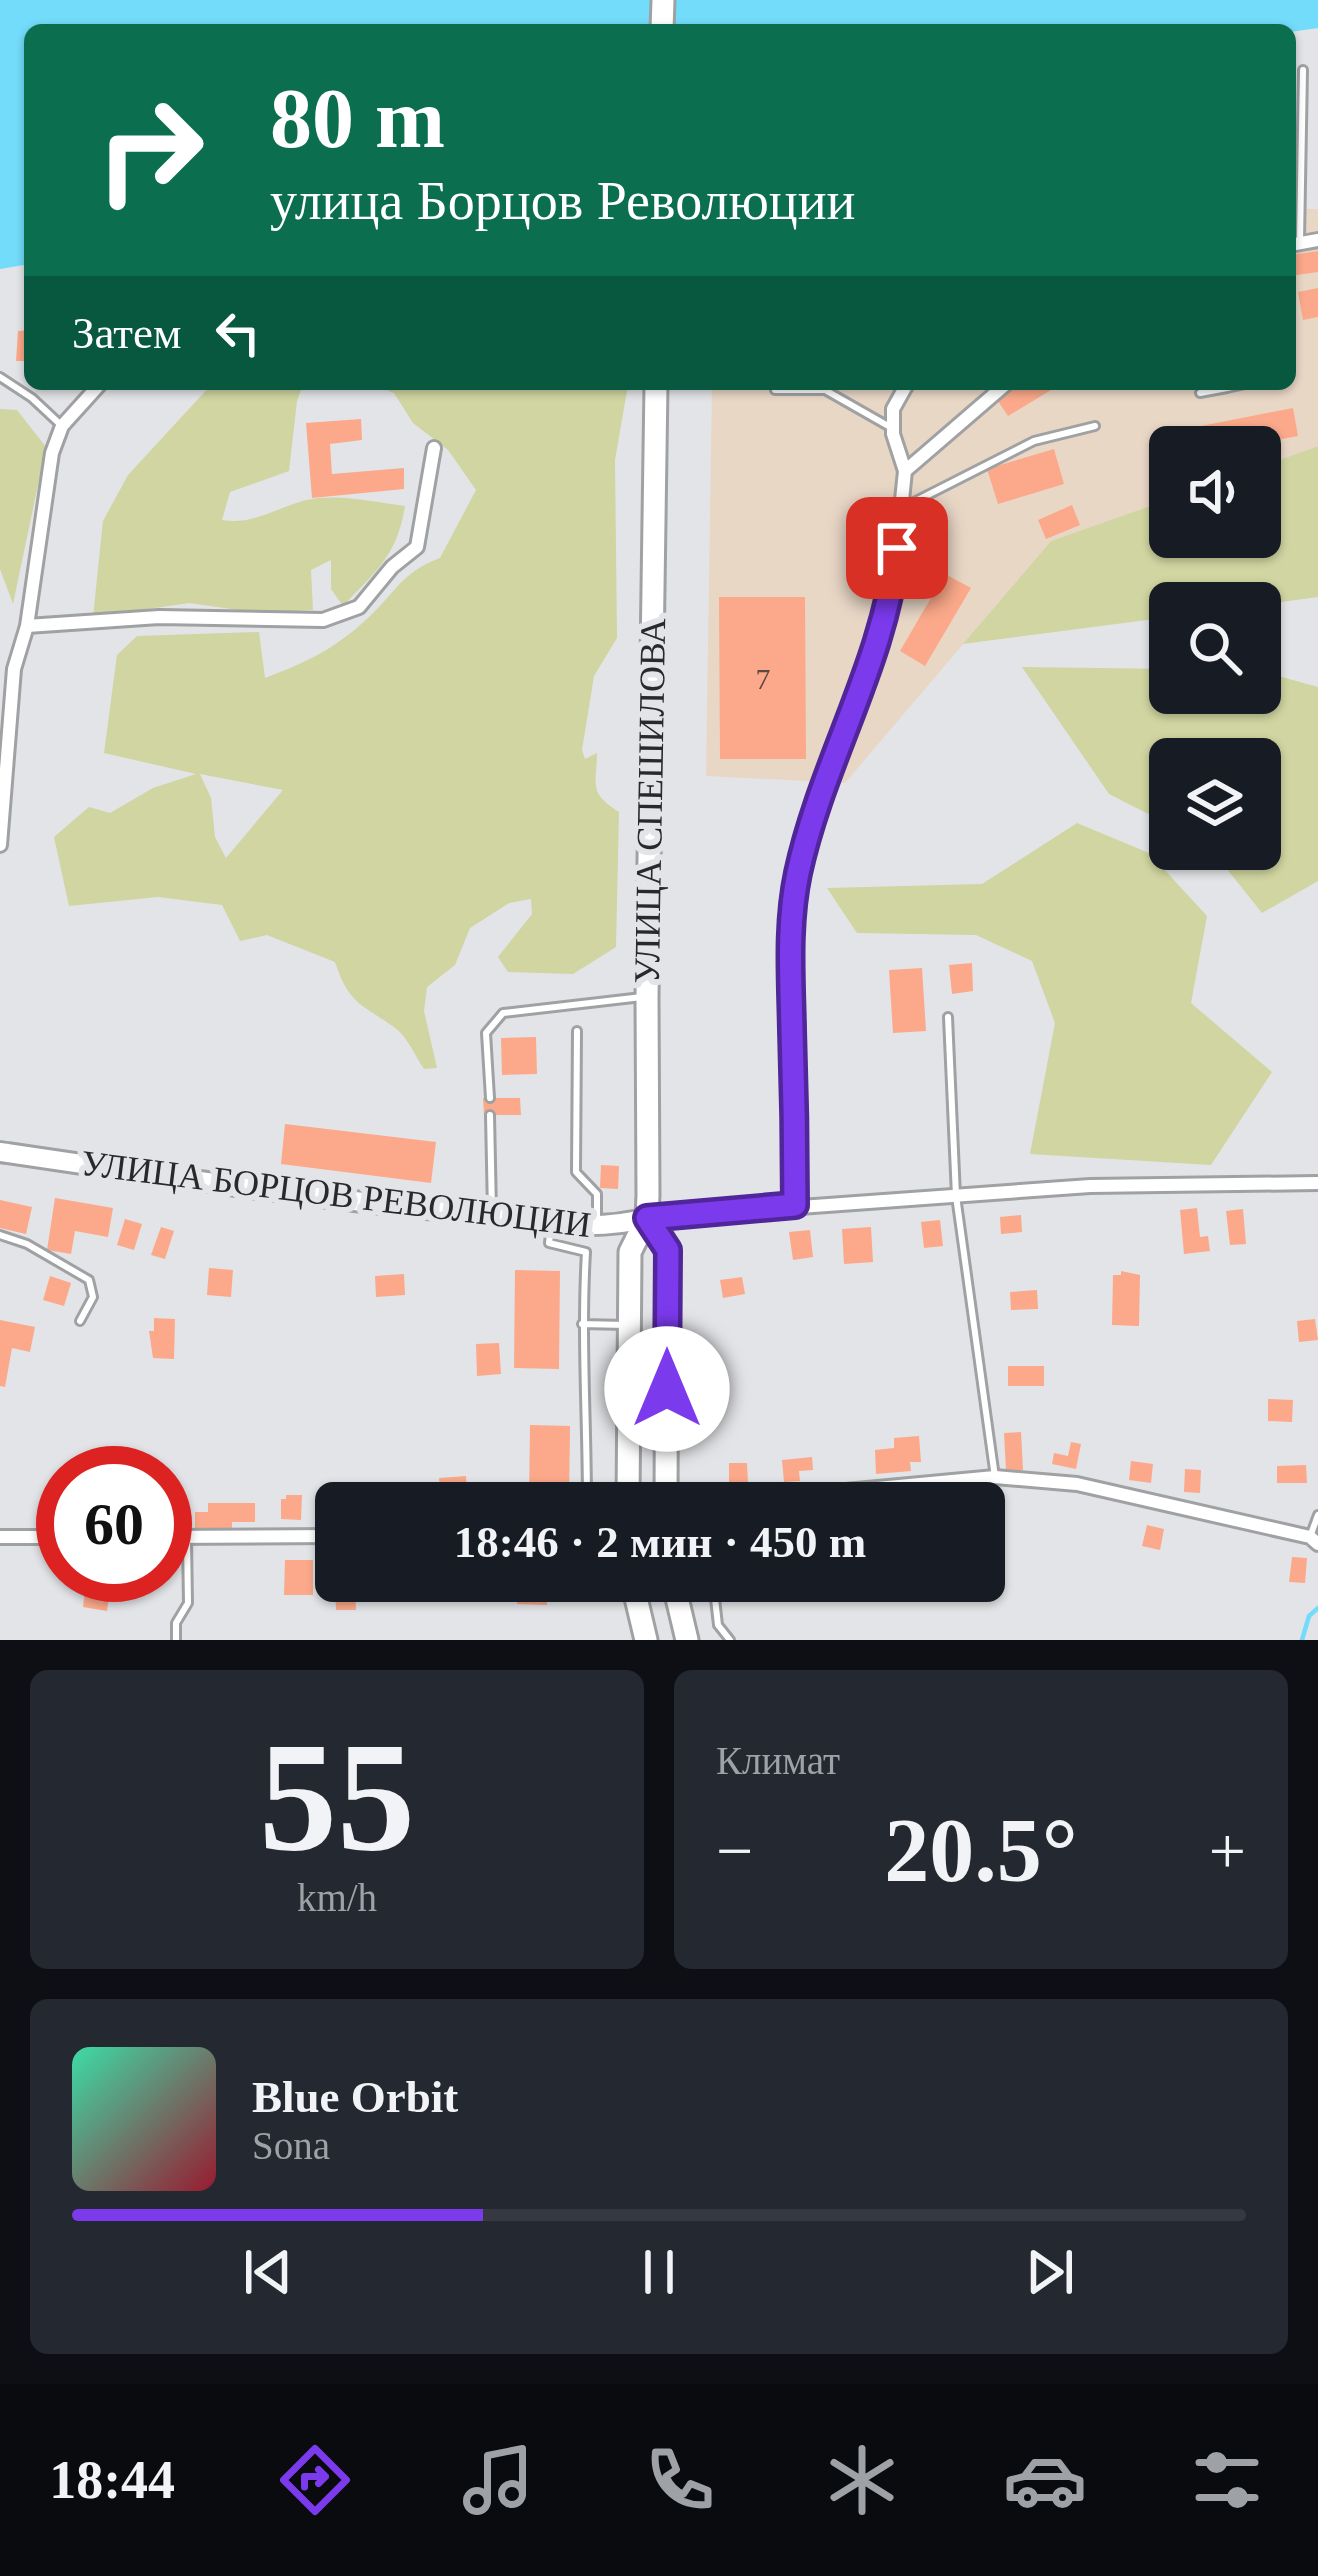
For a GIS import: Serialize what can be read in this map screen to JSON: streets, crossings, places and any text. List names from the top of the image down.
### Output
{
  "streets": {
    "main road": ["УЛИЦА СПЕШИЛОВА"],
    "street": ["УЛИЦА БОРЦОВ РЕВОЛЮЦИИ"]
  },
  "crossings": [
    ["УЛИЦА СПЕШИЛОВА", "УЛИЦА БОРЦОВ РЕВОЛЮЦИИ"]
  ],
  "house_numbers": ["7"],
  "page": {
    "turn": ["80 m", "улица Борцов Революции"],
    "then": "Затем",
    "limit": "60",
    "trip": "18:46 · 2 мин · 450 m",
    "tile": [
      ["55", "km/h"],
      "Климат"
    ],
    "heat": ["−", "20.5°", "+"],
    "song": ["Blue Orbit", "Sona"],
    "tabs": "18:44"
  }
}
